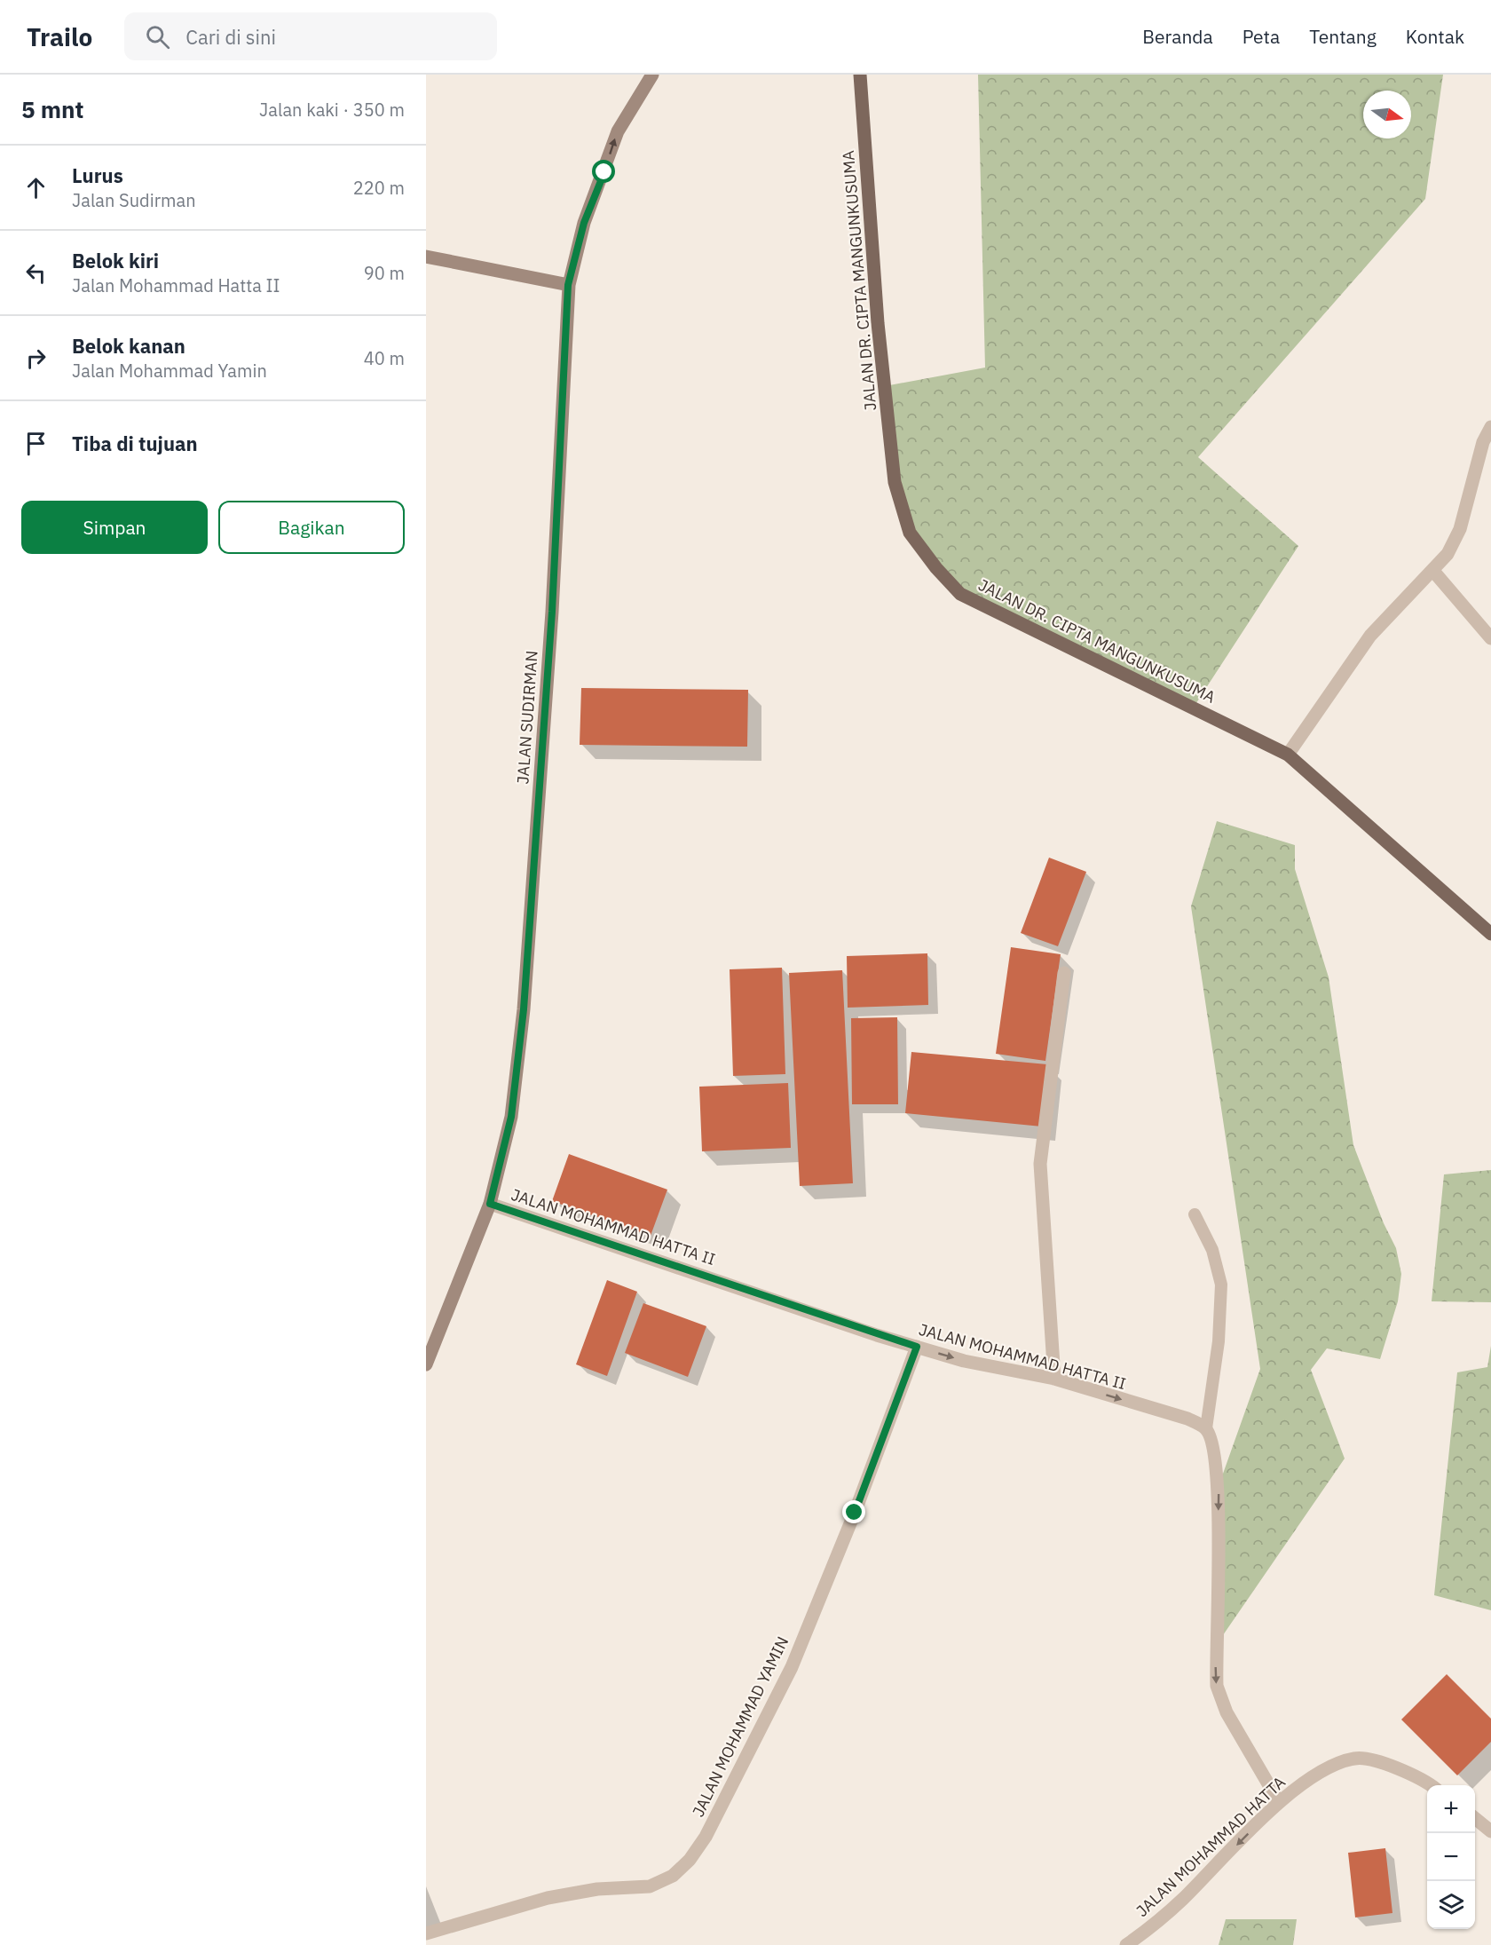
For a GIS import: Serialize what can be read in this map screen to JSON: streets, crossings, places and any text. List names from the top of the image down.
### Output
{
  "streets": {
    "main road": ["JALAN DR. CIPTA MANGUNKUSUMA"],
    "street": [
      "JALAN SUDIRMAN",
      "JALAN MOHAMMAD HATTA II",
      "JALAN MOHAMMAD YAMIN",
      "JALAN MOHAMMAD HATTA"
    ]
  },
  "crossings": [
    ["JALAN SUDIRMAN", "JALAN MOHAMMAD HATTA II"],
    ["JALAN MOHAMMAD HATTA II", "JALAN MOHAMMAD YAMIN"]
  ],
  "one_way": ["JALAN MOHAMMAD HATTA II", "JALAN MOHAMMAD HATTA"],
  "north": "right",
  "page": {
    "header": "Trailo",
    "search": "Cari di sini",
    "nav": [
      "Beranda",
      "Peta",
      "Tentang",
      "Kontak"
    ],
    "heading": ["5 mnt", "Jalan kaki · 350 m"],
    "list": [
      ["Lurus", "Jalan Sudirman", "220 m"],
      ["Belok kiri", "Jalan Mohammad Hatta II", "90 m"],
      ["Belok kanan", "Jalan Mohammad Yamin", "40 m"],
      "Tiba di tujuan"
    ],
    "buttons": ["Simpan", "Bagikan"],
    "map_buttons": ["+", "−"]
  }
}
